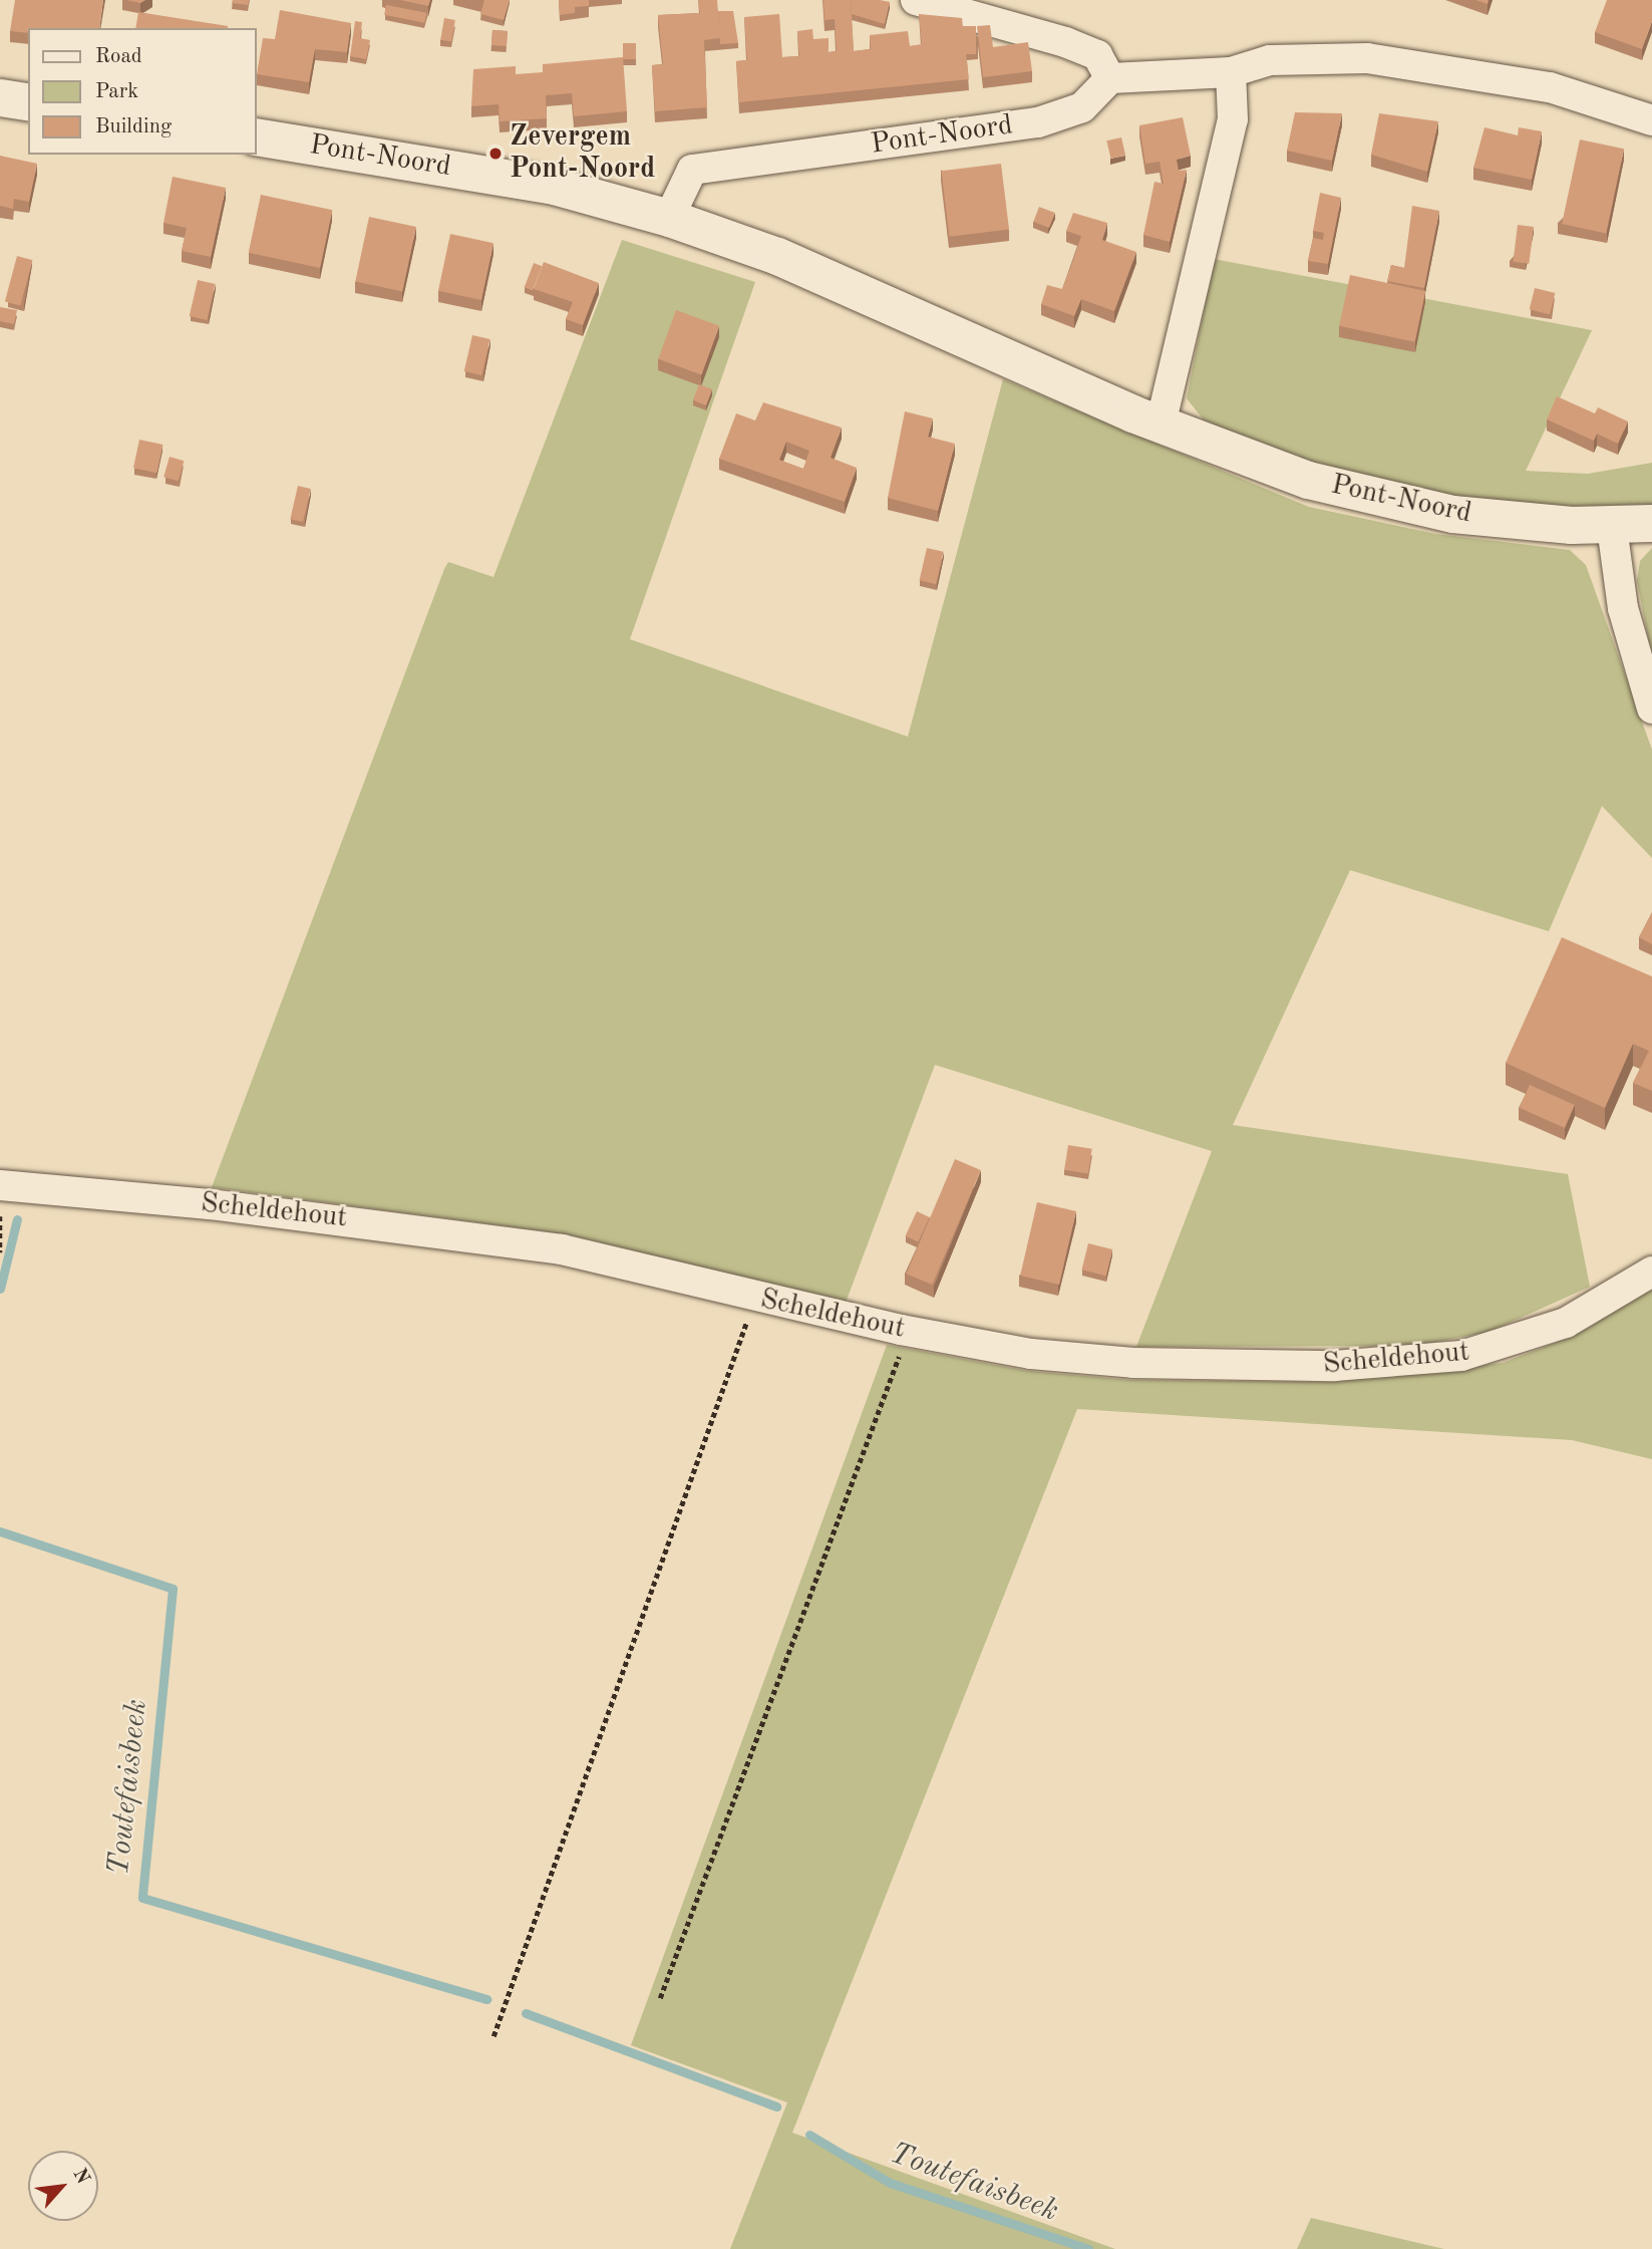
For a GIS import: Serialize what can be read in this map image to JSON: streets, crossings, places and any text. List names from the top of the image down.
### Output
{
  "streets": {
    "street": ["Pont-Noord", "Scheldehout"]
  },
  "water": ["Toutefaisbeek"],
  "places": ["Zevergem Pont-Noord"],
  "legend": ["Road", "Park", "Building"],
  "north": "top right"
}
